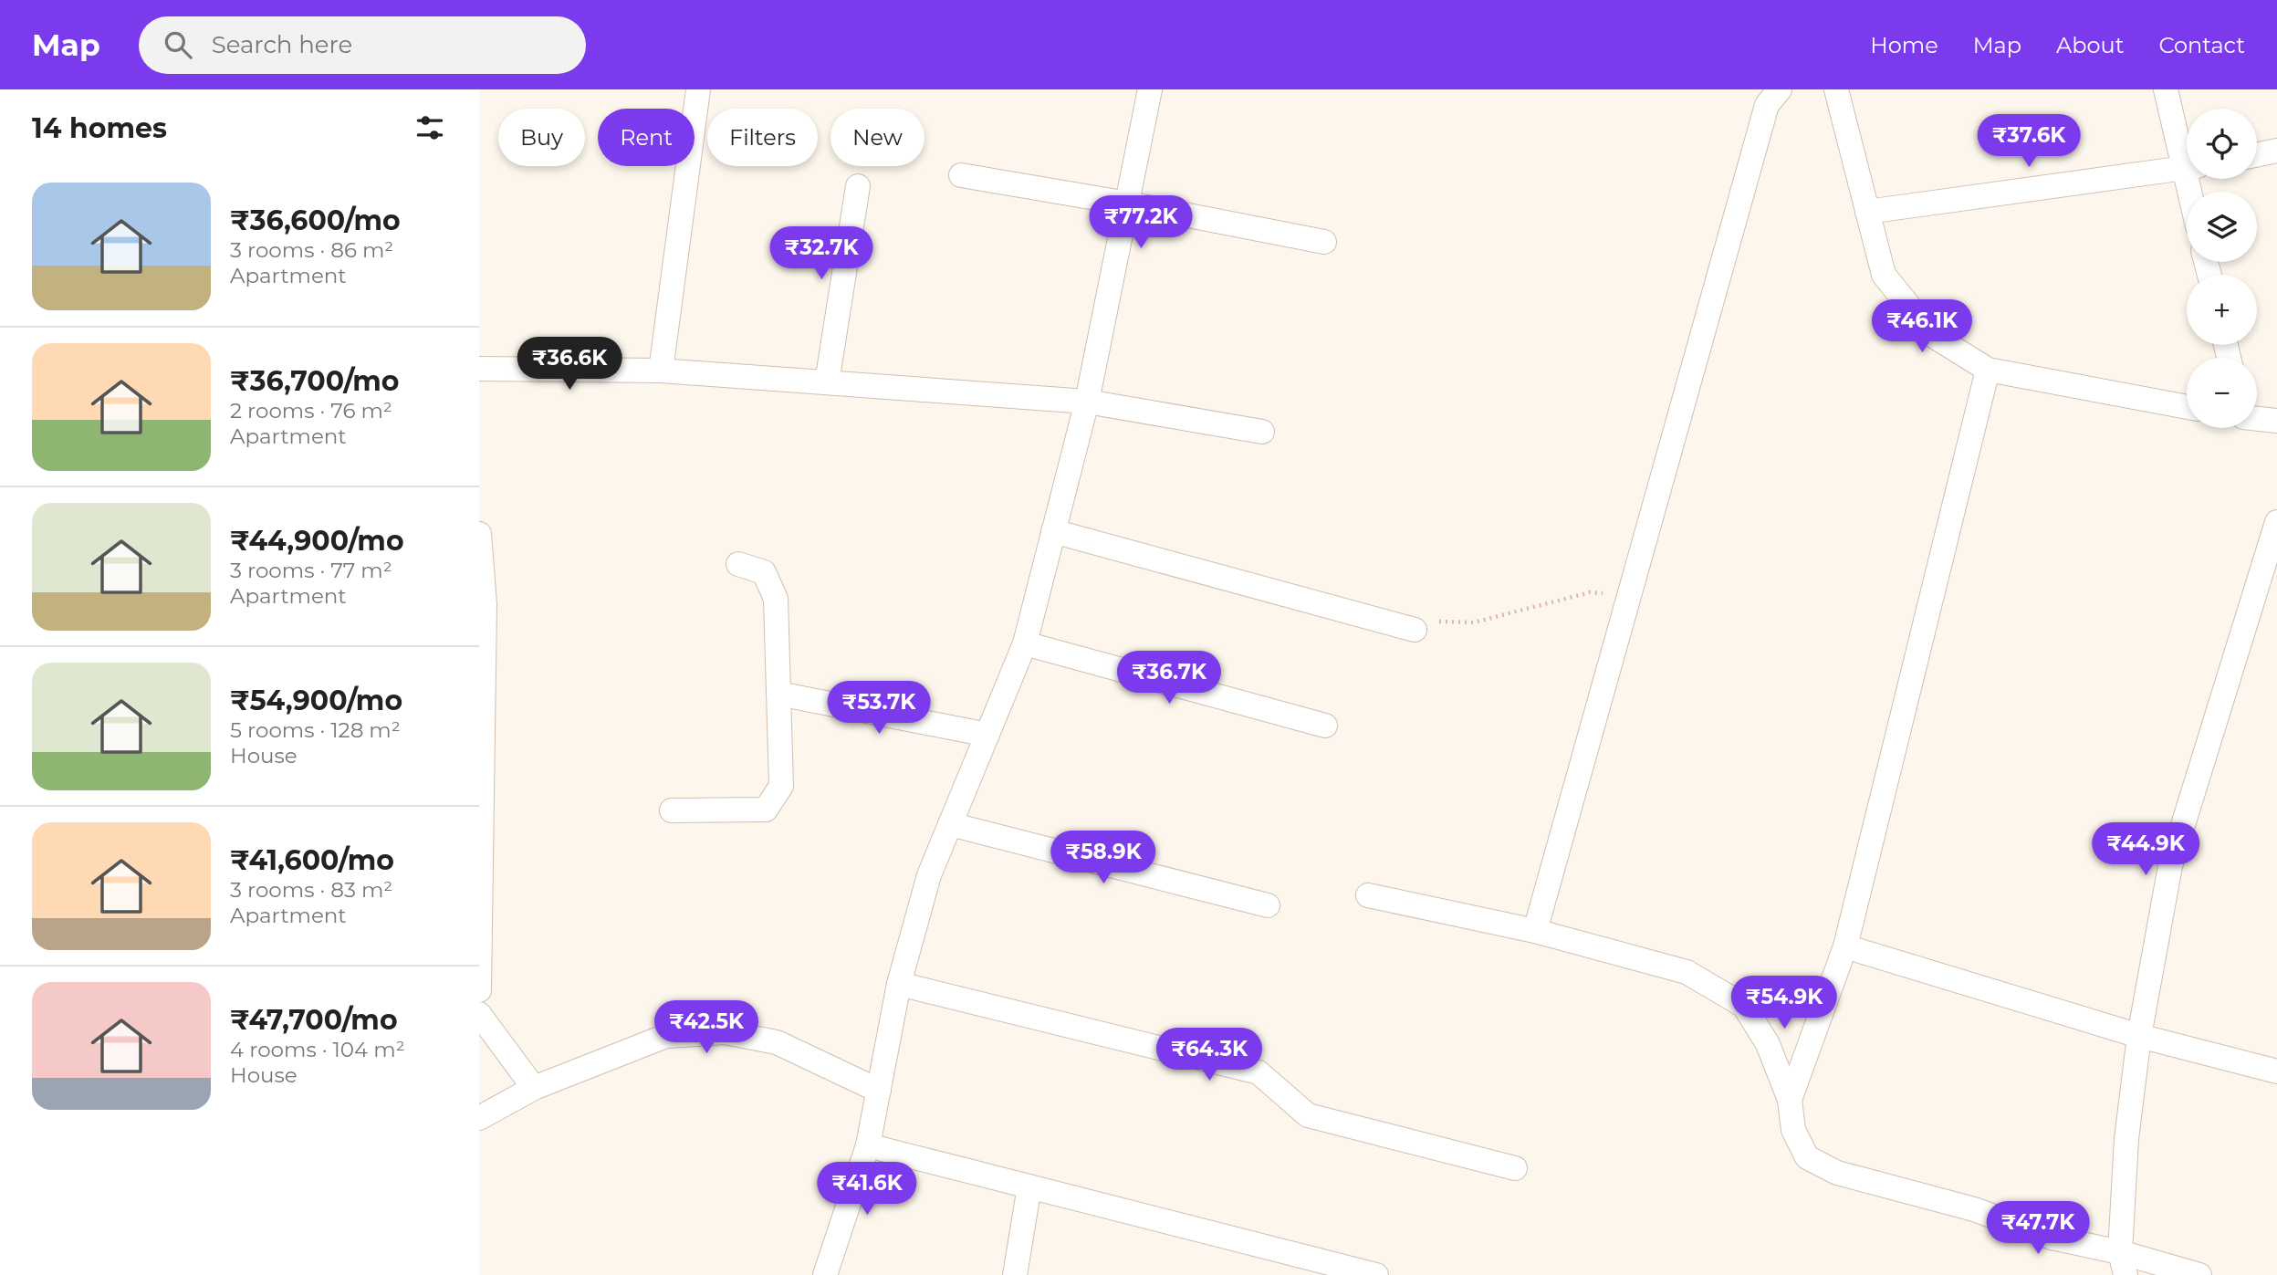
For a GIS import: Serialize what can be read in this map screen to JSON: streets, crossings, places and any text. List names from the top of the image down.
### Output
{
  "page": {
    "header": "Map",
    "search": "Search here",
    "nav": [
      "Home",
      "Map",
      "About",
      "Contact"
    ],
    "heading": "14 homes",
    "map_buttons": ["+", "−"],
    "chip": [
      "Buy",
      "Rent",
      "Filters",
      "New"
    ],
    "price": [
      "₹37.6K",
      "₹77.2K",
      "₹32.7K",
      "₹46.1K",
      "₹36.6K",
      "₹36.7K",
      "₹53.7K",
      "₹44.9K",
      "₹58.9K",
      "₹54.9K",
      "₹42.5K",
      "₹64.3K",
      "₹41.6K",
      "₹47.7K"
    ],
    "list": [
      {
        "name": "₹36,600/mo",
        "note": "3 rooms · 86 m² · Apartment"
      },
      {
        "name": "₹36,700/mo",
        "note": "2 rooms · 76 m² · Apartment"
      },
      {
        "name": "₹44,900/mo",
        "note": "3 rooms · 77 m² · Apartment"
      },
      {
        "name": "₹54,900/mo",
        "note": "5 rooms · 128 m² · House"
      },
      {
        "name": "₹41,600/mo",
        "note": "3 rooms · 83 m² · Apartment"
      },
      {
        "name": "₹47,700/mo",
        "note": "4 rooms · 104 m² · House"
      }
    ]
  }
}
